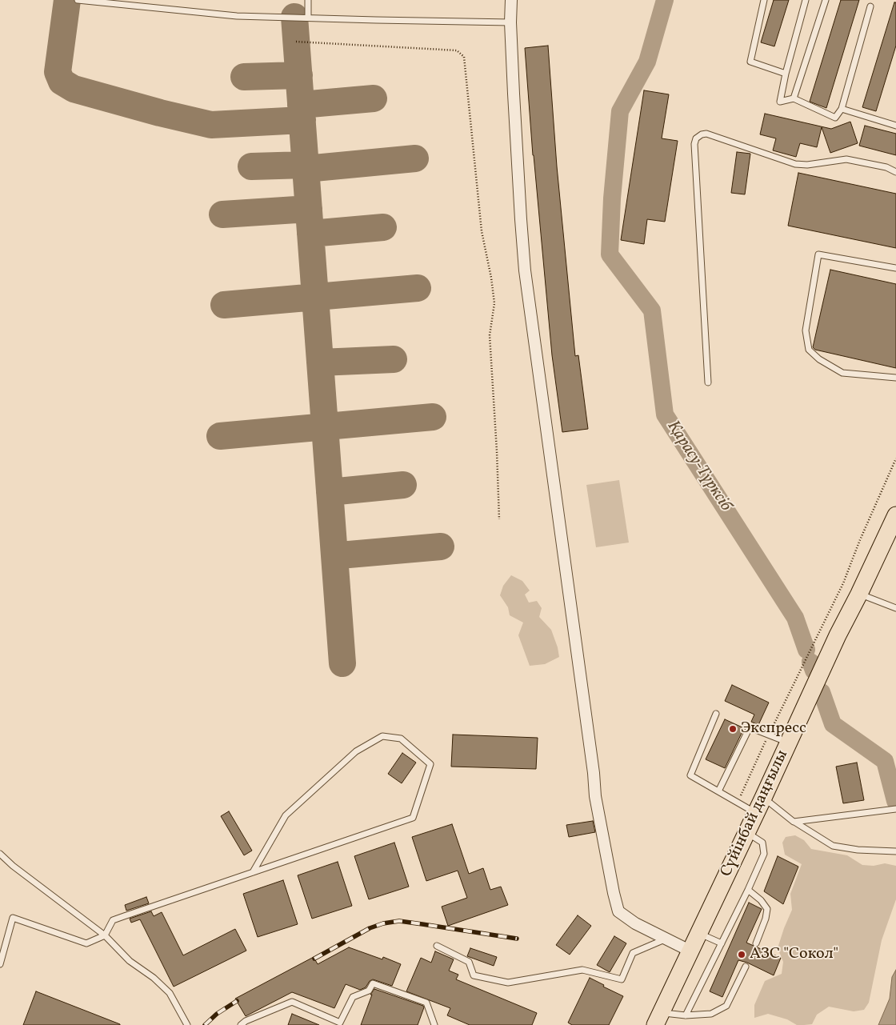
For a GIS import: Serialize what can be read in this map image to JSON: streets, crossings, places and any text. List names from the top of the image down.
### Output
{
  "streets": {
    "main road": ["Сүйінбай даңғылы"]
  },
  "water": ["Қарасу-Түрксіб"],
  "places": ["Экспресс", "АЗС \"Сокол\""]
}
